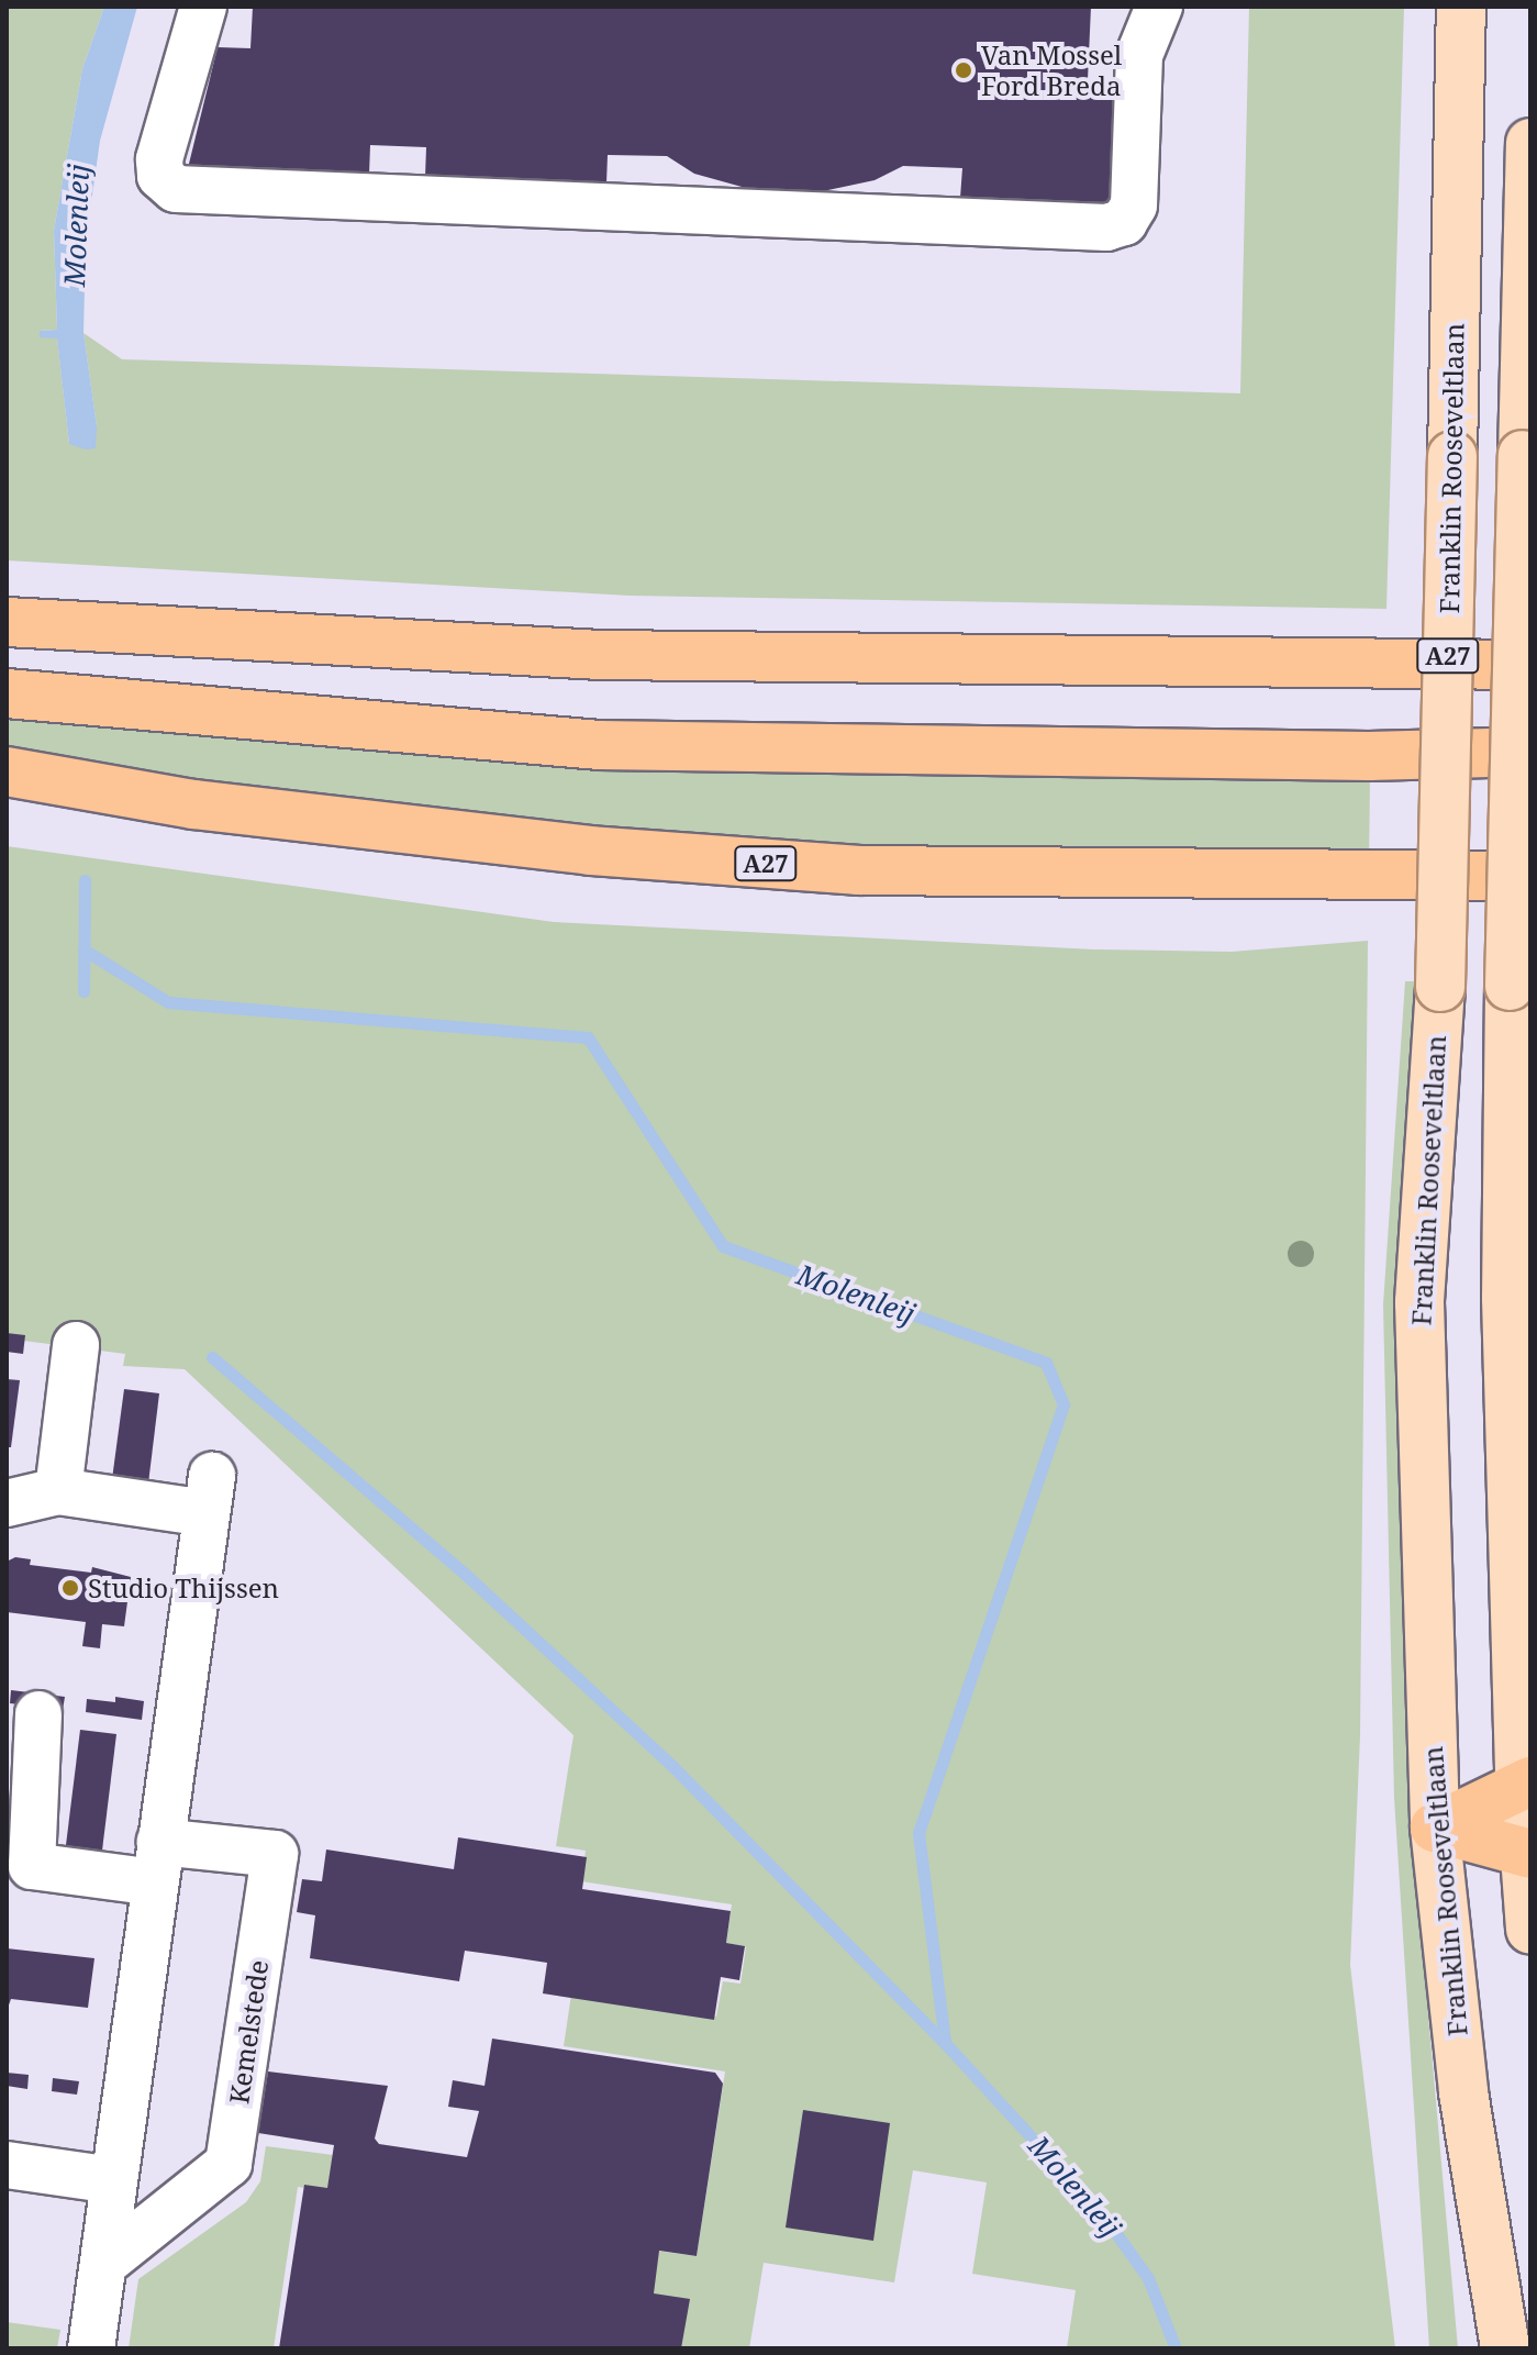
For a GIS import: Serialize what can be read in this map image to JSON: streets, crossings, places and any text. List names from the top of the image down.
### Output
{
  "streets": {
    "highway": ["A27"],
    "main road": ["Franklin Rooseveltlaan"],
    "street": ["Kemelstede"]
  },
  "water": ["Molenleij"],
  "places": ["Van Mossel Ford Breda", "Studio Thijssen"]
}
